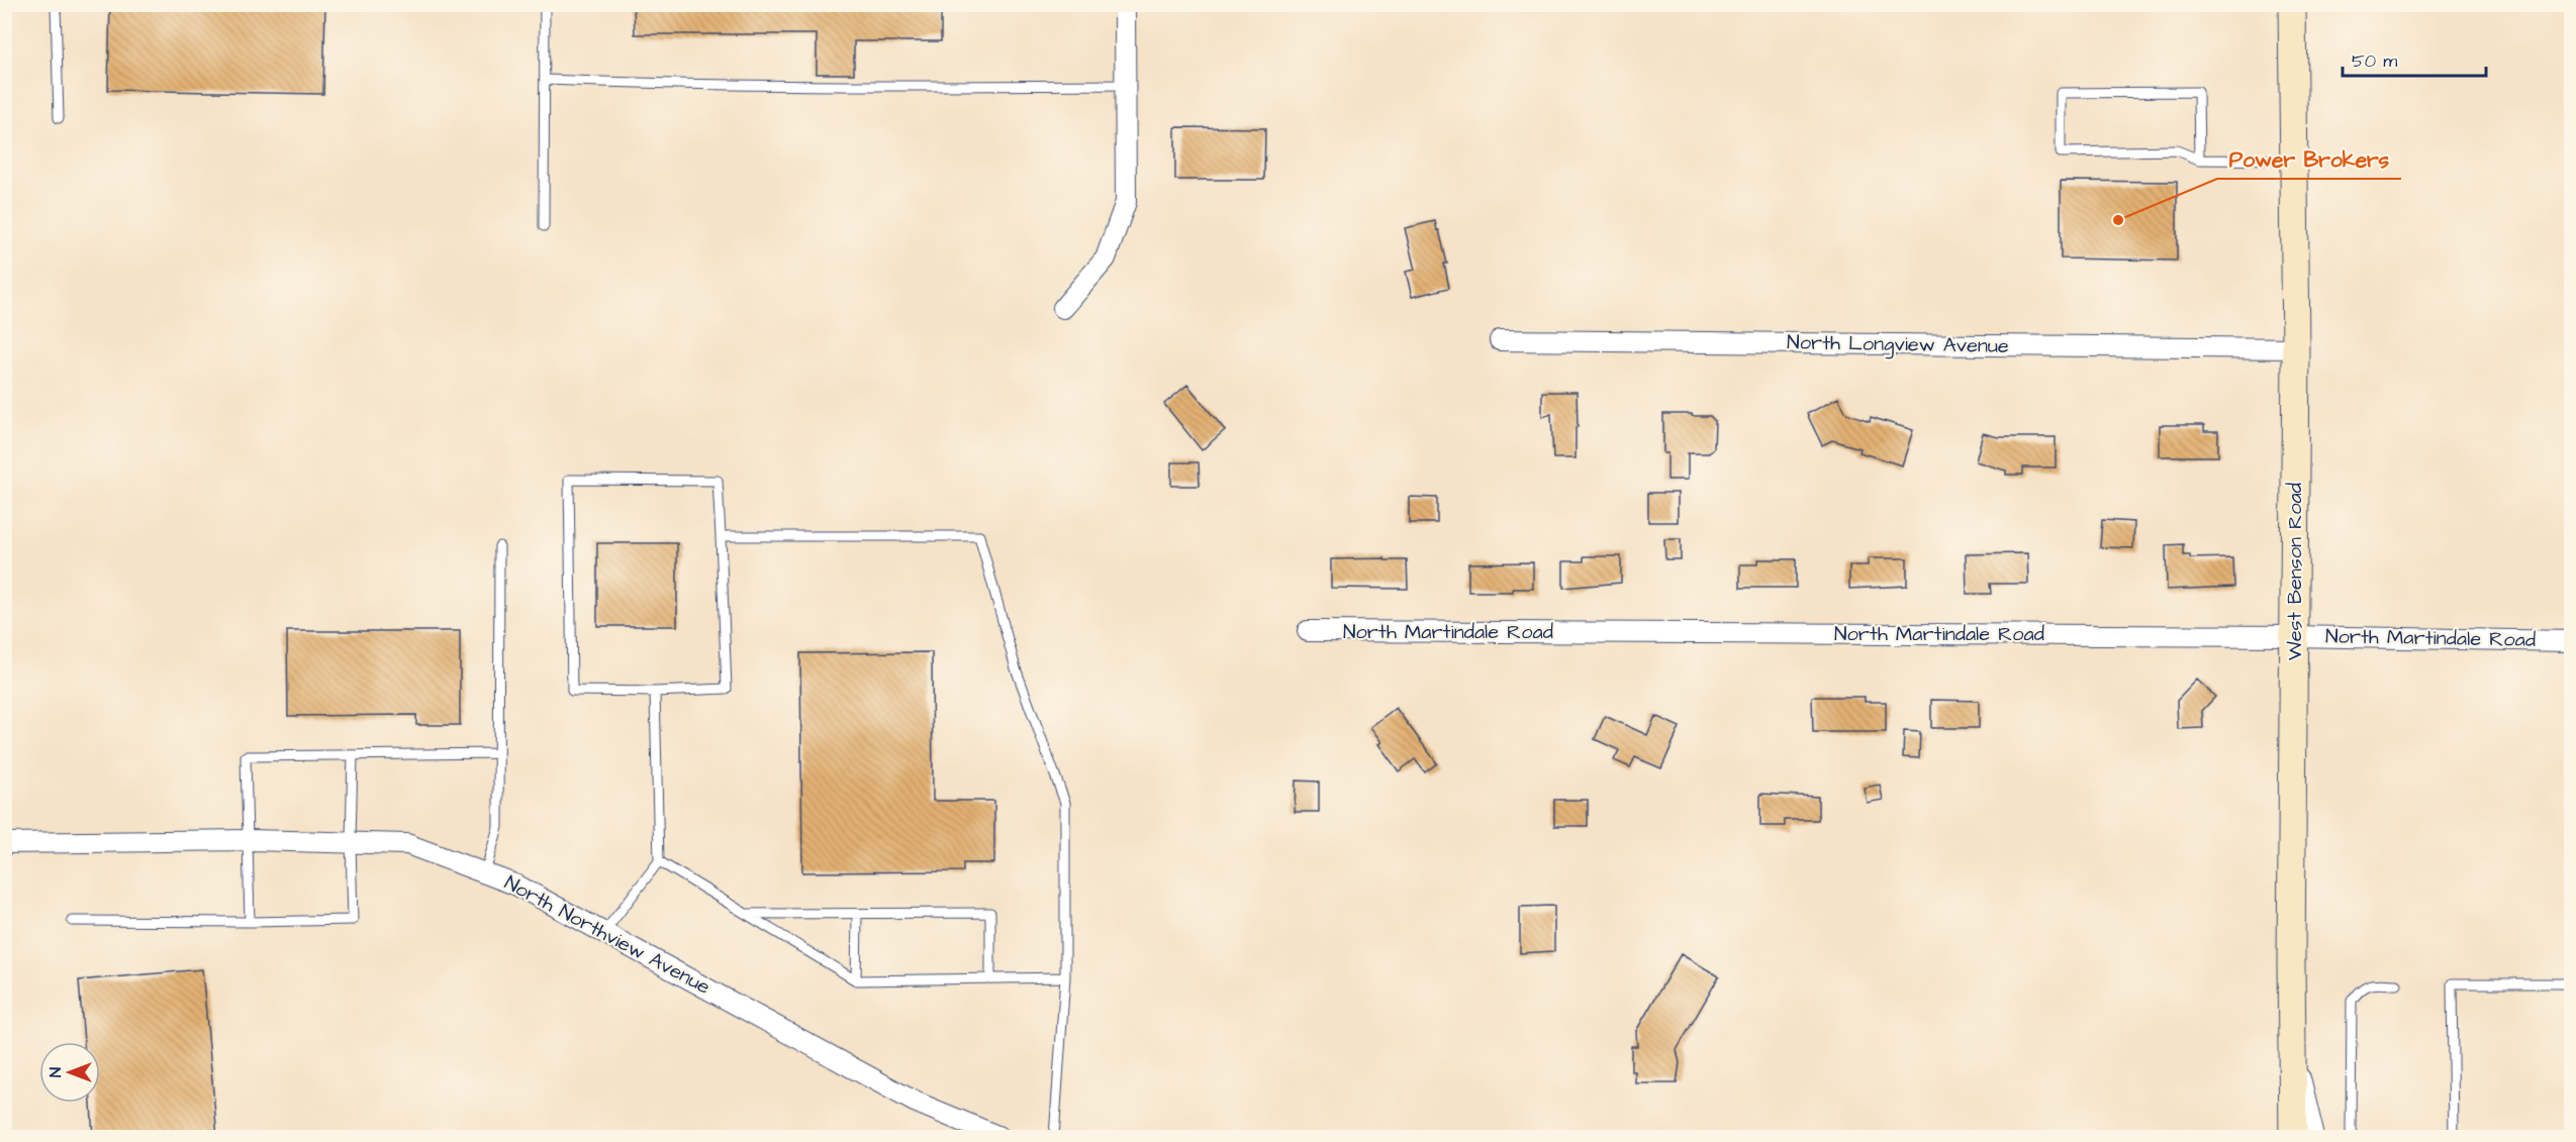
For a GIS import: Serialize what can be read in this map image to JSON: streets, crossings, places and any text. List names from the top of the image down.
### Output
{
  "streets": {
    "main road": ["West Benson Road"],
    "street": ["North Longview Avenue", "North Martindale Road", "North Northview Avenue"]
  },
  "crossings": [
    ["North Longview Avenue", "West Benson Road"],
    ["West Benson Road", "North Martindale Road"]
  ],
  "places": ["Power Brokers"],
  "scale_bar": "50 m",
  "north": "left"
}
